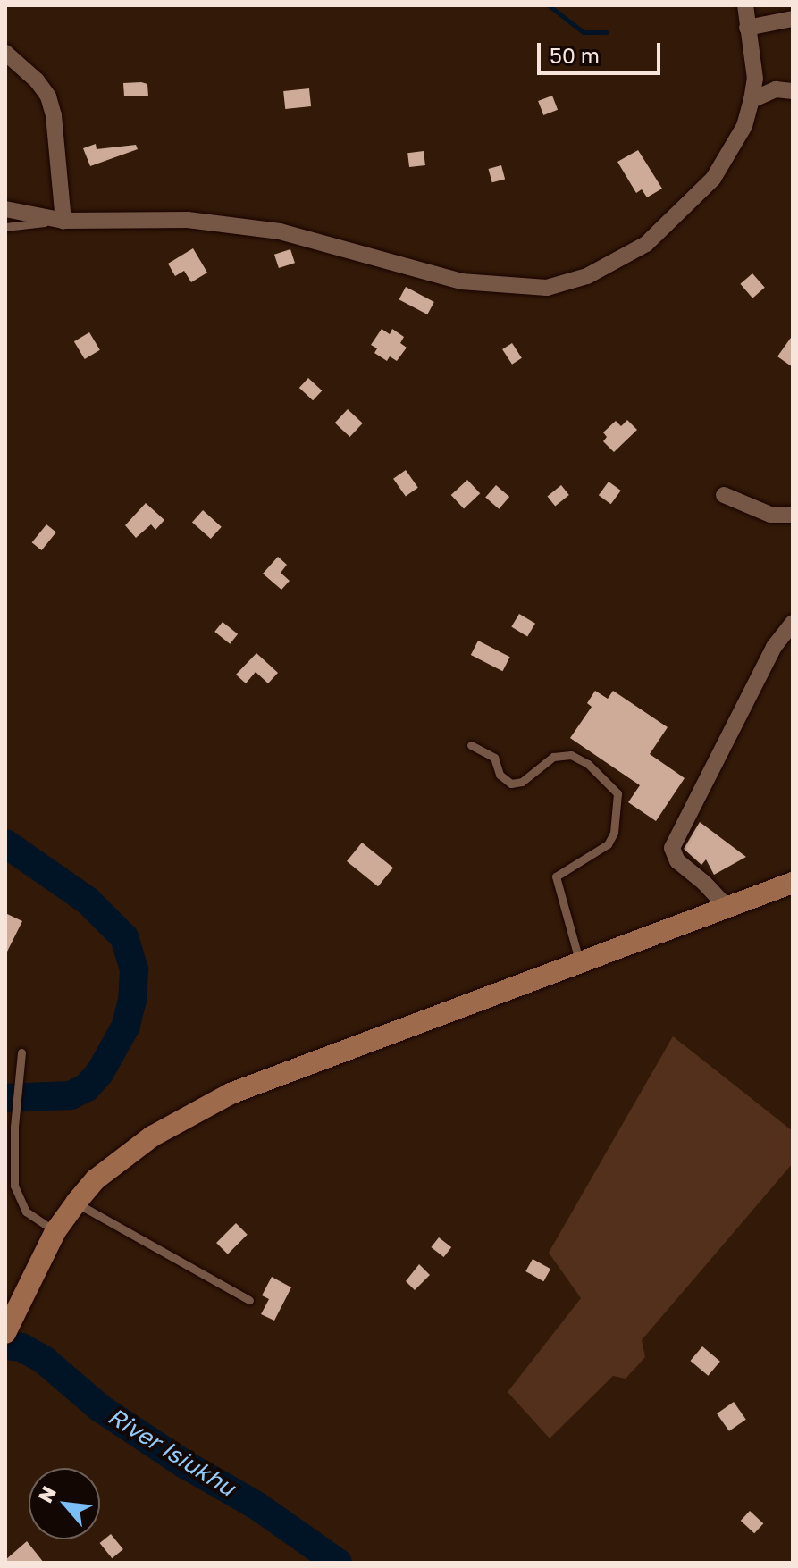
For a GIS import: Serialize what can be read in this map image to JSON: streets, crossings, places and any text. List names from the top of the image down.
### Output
{
  "water": ["River Isiukhu"],
  "scale_bar": "50 m",
  "north": "top left"
}
